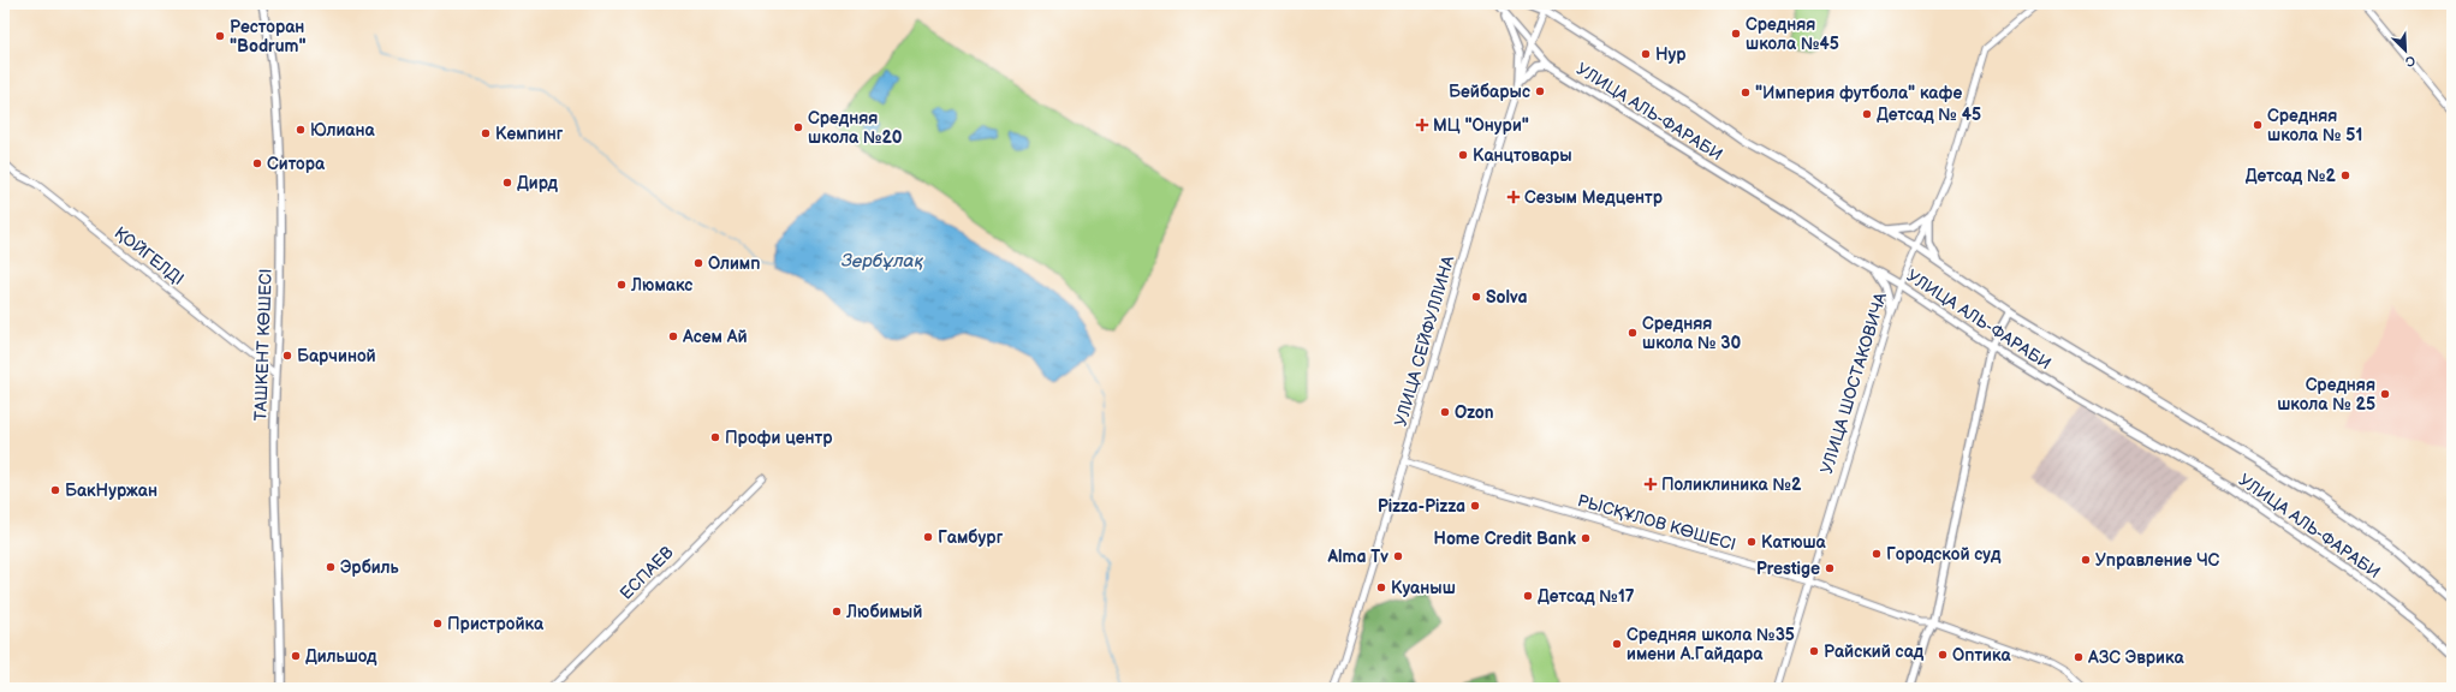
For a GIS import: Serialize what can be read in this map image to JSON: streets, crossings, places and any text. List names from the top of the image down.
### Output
{
  "streets": {
    "main road": ["УЛИЦА АЛЬ-ФАРАБИ", "ТАШКЕНТ КӨШЕСІ"],
    "street": [
      "ҚОЙГЕЛДІ",
      "УЛИЦА СЕЙФУЛЛИНА",
      "УЛИЦА ШОСТАКОВИЧА",
      "РЫСҚҰЛОВ КӨШЕСІ",
      "ЕСПАЕВ"
    ]
  },
  "crossings": [
    ["УЛИЦА АЛЬ-ФАРАБИ", "УЛИЦА СЕЙФУЛЛИНА"],
    ["УЛИЦА АЛЬ-ФАРАБИ", "УЛИЦА ШОСТАКОВИЧА"],
    ["ҚОЙГЕЛДІ", "ТАШКЕНТ КӨШЕСІ"],
    ["УЛИЦА СЕЙФУЛЛИНА", "РЫСҚҰЛОВ КӨШЕСІ"],
    ["УЛИЦА ШОСТАКОВИЧА", "РЫСҚҰЛОВ КӨШЕСІ"]
  ],
  "water": ["Зербұлақ"],
  "places": {
    "other": [
      "Средняя школа №45",
      "Ресторан \"Bodrum\"",
      "Нур",
      "Бейбарыс",
      "\"Империя футбола\" кафе",
      "Детсад № 45",
      "Средняя школа № 51",
      "Средняя школа №20",
      "Юлиана",
      "Кемпинг",
      "Канцтовары",
      "Ситора",
      "Детсад №2",
      "Дирд",
      "Олимп",
      "Люмакс",
      "Solva",
      "Средняя школа № 30",
      "Асем Ай",
      "Барчиной",
      "Средняя школа № 25",
      "Ozon",
      "Профи центр",
      "БакНуржан",
      "Pizza-Pizza",
      "Гамбург",
      "Home Credit Bank",
      "Катюша",
      "Городской суд",
      "Alma Tv",
      "Управление ЧС",
      "Эрбиль",
      "Prestige",
      "Куаныш",
      "Детсад №17",
      "Любимый",
      "Пристройка",
      "Средняя школа №35 имени А.Гайдара",
      "Райский сад",
      "Оптика",
      "Дильшод",
      "АЗС Эврика"
    ],
    "health": ["МЦ \"Онури\"", "Сезым Медцентр", "Поликлиника №2"]
  },
  "north": "bottom right"
}
